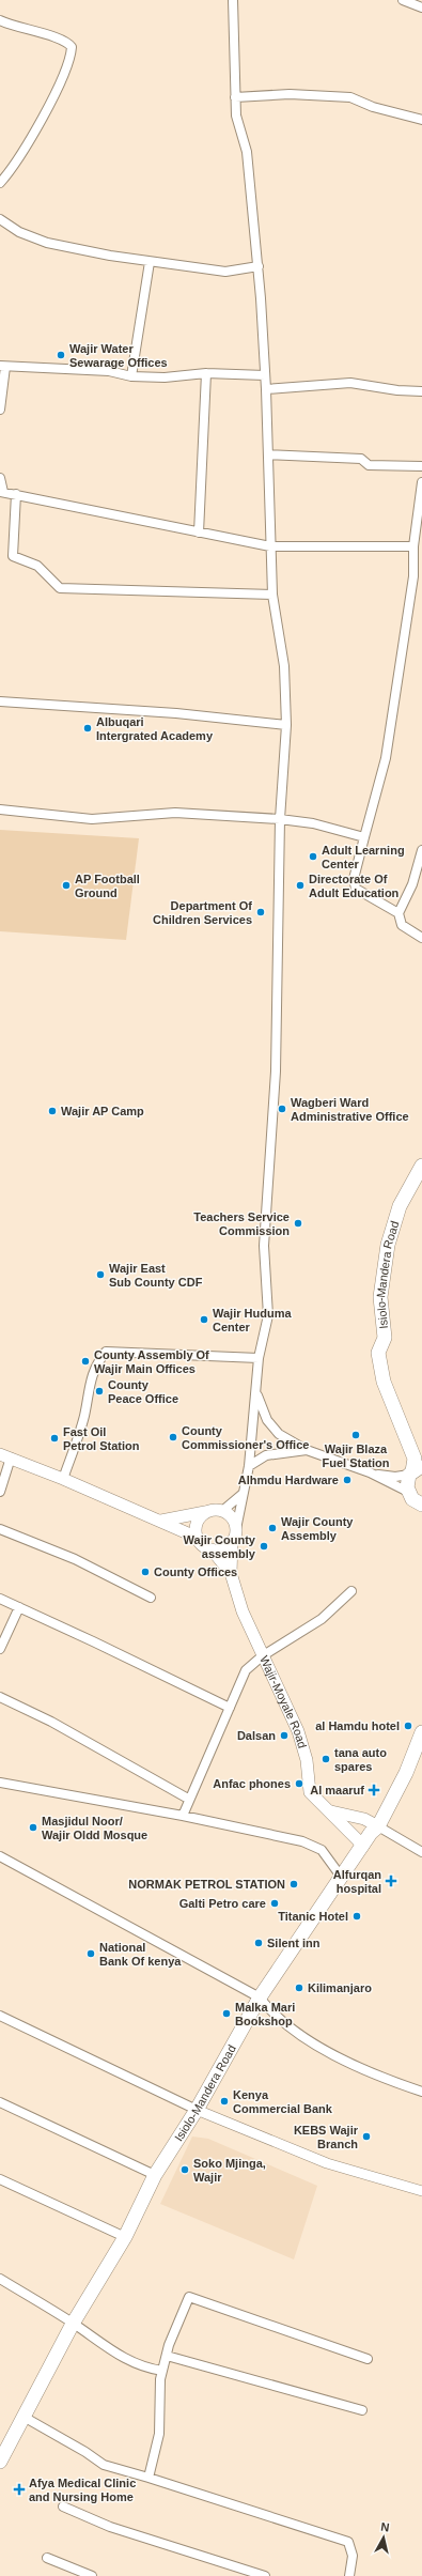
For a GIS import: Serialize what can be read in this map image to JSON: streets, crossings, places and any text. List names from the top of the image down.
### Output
{
  "streets": {
    "highway": ["Isiolo-Mandera Road"],
    "main road": ["Wajir-Moyale Road"]
  },
  "crossings": [
    ["Isiolo-Mandera Road", "Wajir-Moyale Road"]
  ],
  "places": {
    "other": [
      "Wajir Water Sewarage Offices",
      "Albuqari Intergrated Academy",
      "Adult Learning Center",
      "AP Football Ground",
      "Directorate Of Adult Education",
      "Department Of Children Services",
      "Wagberi Ward Administrative Office",
      "Wajir AP Camp",
      "Teachers Service Commission",
      "Wajir East Sub County CDF",
      "Wajir Huduma Center",
      "County Assembly Of Wajir Main Offices",
      "County Peace Office",
      "Wajir Blaza Fuel Station",
      "County Commissioner's Office",
      "Fast Oil Petrol Station",
      "Alhmdu Hardware",
      "Wajir County Assembly",
      "Wajir County assembly",
      "County Offices",
      "al Hamdu hotel",
      "Dalsan",
      "tana auto spares",
      "Anfac phones",
      "Masjidul Noor/ Wajir Oldd Mosque",
      "NORMAK PETROL STATION",
      "Galti Petro care",
      "Titanic Hotel",
      "Silent inn",
      "National Bank Of kenya",
      "Kilimanjaro",
      "Malka Mari Bookshop",
      "Kenya Commercial Bank",
      "KEBS Wajir Branch",
      "Soko Mjinga, Wajir"
    ],
    "health": ["Al maaruf", "Alfurqan hospital", "Afya Medical Clinic and Nursing Home"]
  },
  "north": "top"
}
